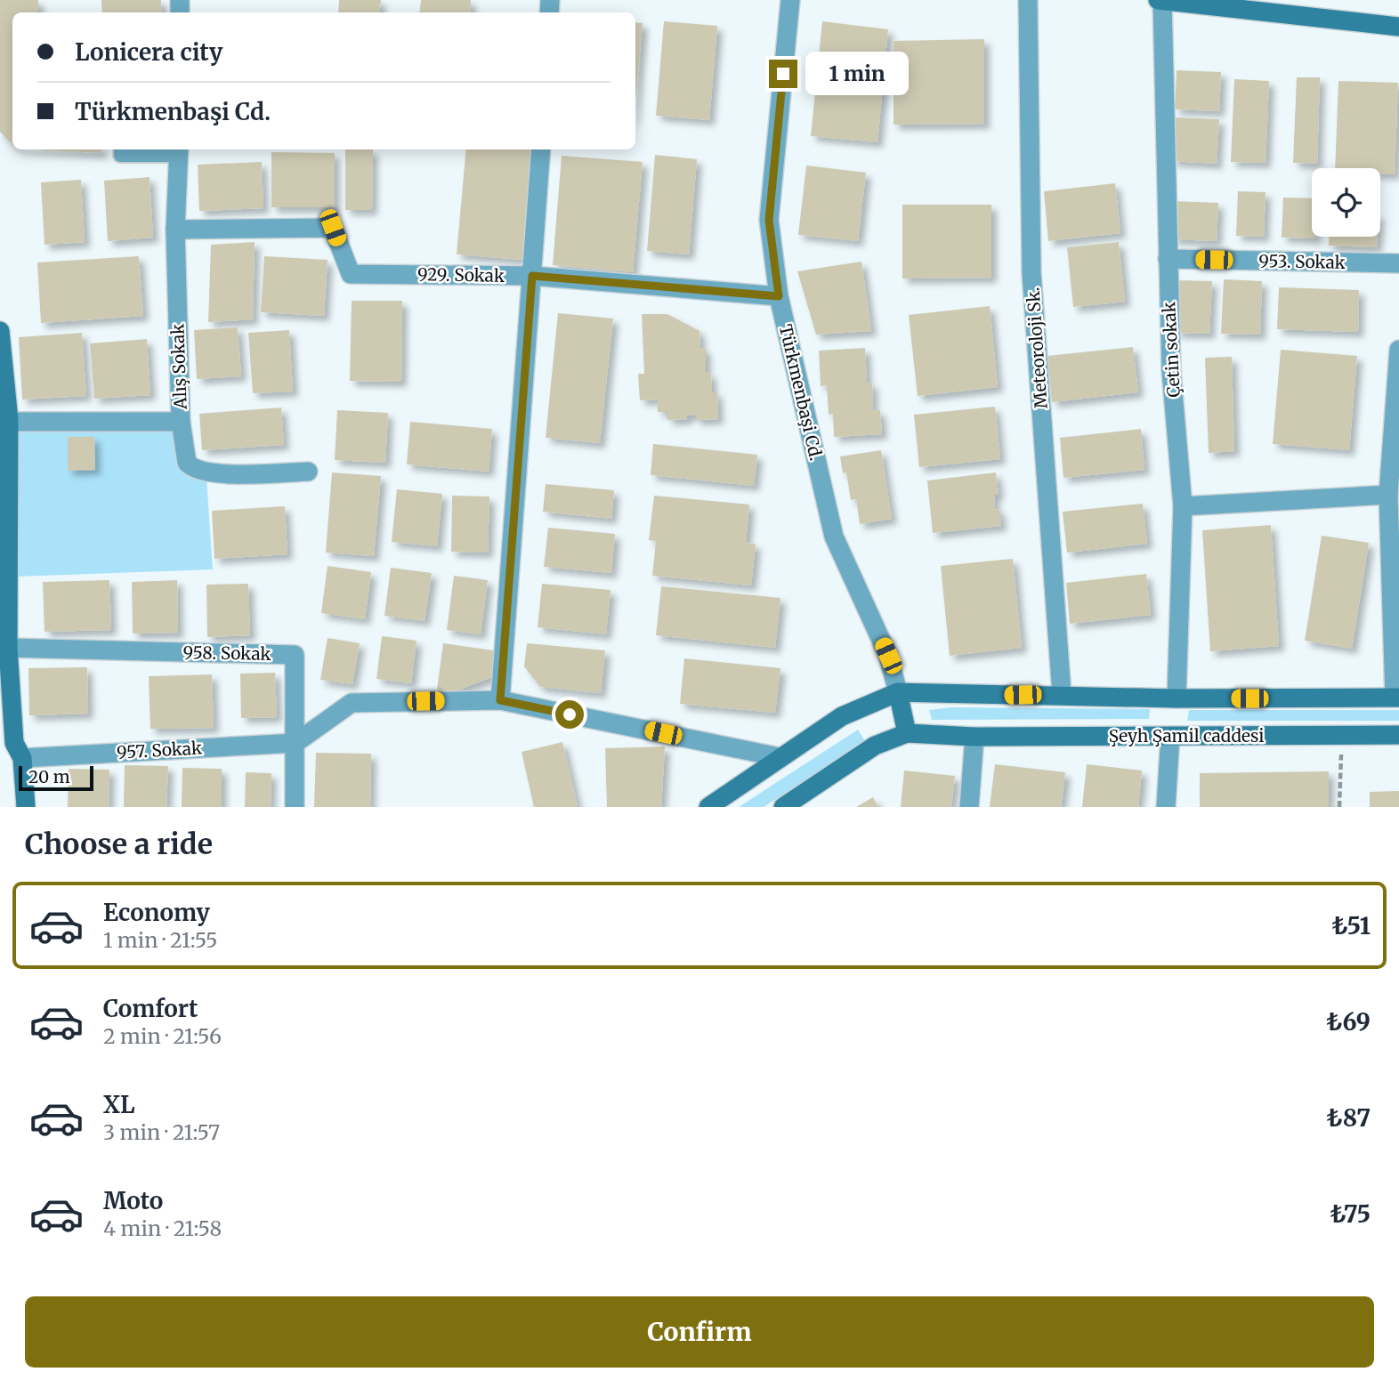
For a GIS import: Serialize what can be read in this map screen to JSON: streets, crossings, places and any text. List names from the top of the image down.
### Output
{
  "streets": {
    "main road": ["Türkmenbaşi Cd.", "Şeyh Şamil caddesi"],
    "street": [
      "953. Sokak",
      "929. Sokak",
      "Meteoroloji Sk.",
      "Çetin sokak",
      "Alış Sokak",
      "958. Sokak",
      "957. Sokak"
    ]
  },
  "crossings": [
    ["953. Sokak", "Çetin sokak"],
    ["929. Sokak", "Alış Sokak"],
    ["929. Sokak", "Türkmenbaşi Cd."],
    ["Türkmenbaşi Cd.", "Şeyh Şamil caddesi"],
    ["958. Sokak", "957. Sokak"]
  ],
  "scale_bar": "20 m",
  "page": {
    "banner": ["Lonicera city", "Türkmenbaşi Cd."],
    "bubble": "1 min",
    "scale": "20 m",
    "heading": "Choose a ride",
    "list": [
      {
        "name": "Economy",
        "note": "1 min · 21:55",
        "value": "₺51"
      },
      {
        "name": "Comfort",
        "note": "2 min · 21:56",
        "value": "₺69"
      },
      {
        "name": "XL",
        "note": "3 min · 21:57",
        "value": "₺87"
      },
      {
        "name": "Moto",
        "note": "4 min · 21:58",
        "value": "₺75"
      }
    ],
    "buttons": "Confirm"
  }
}
